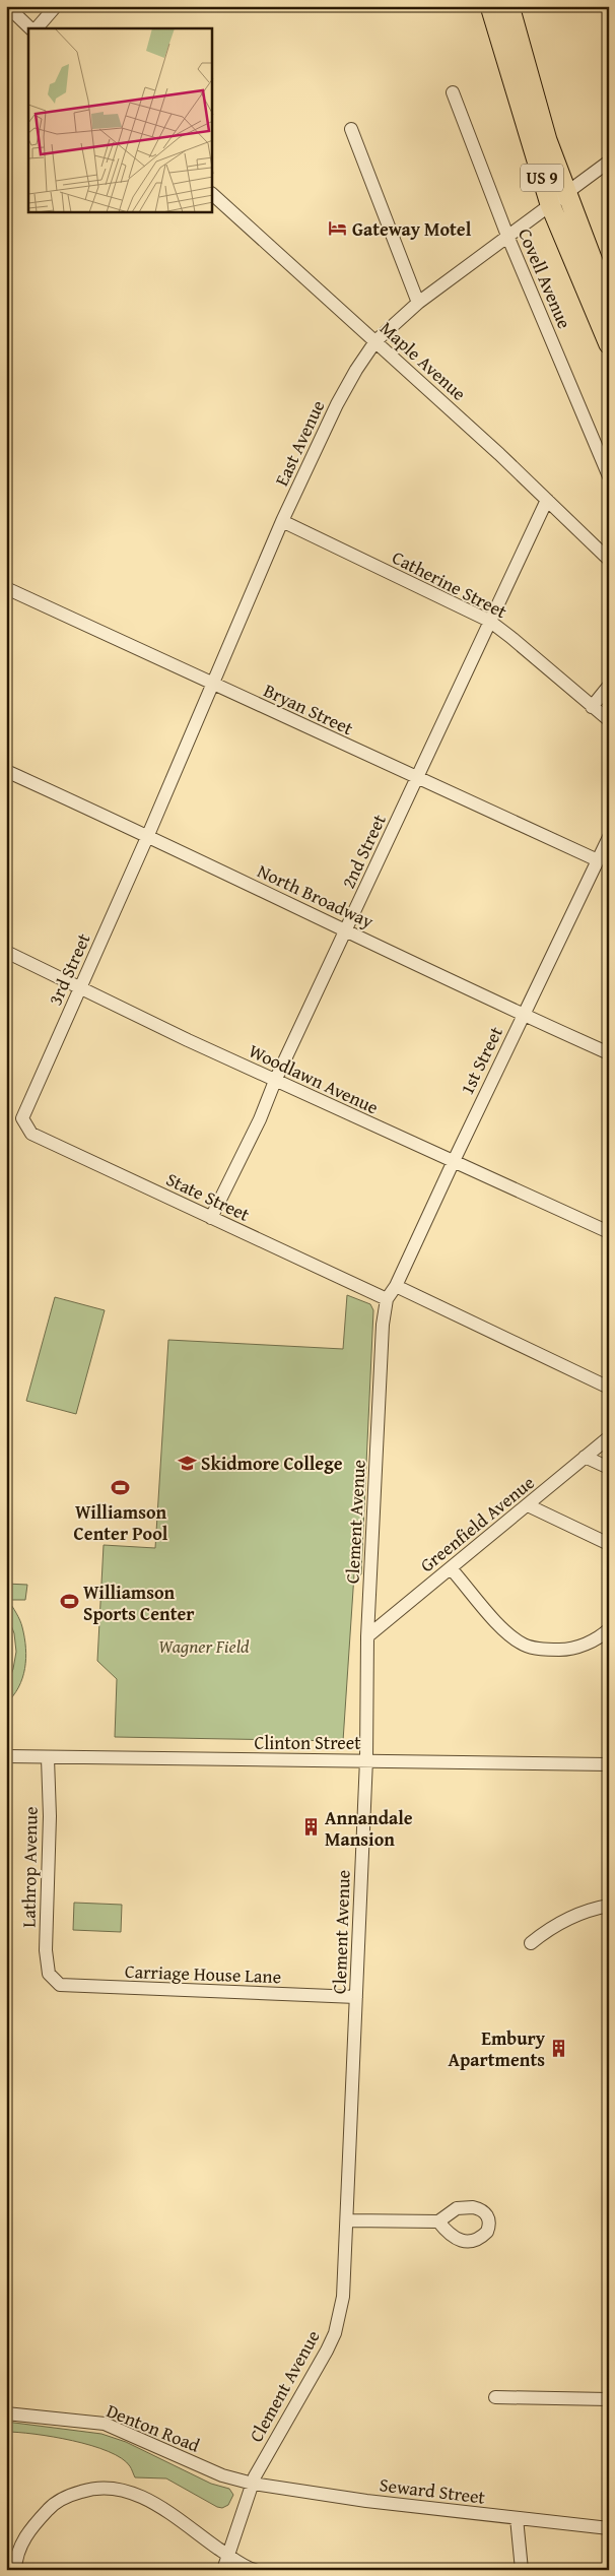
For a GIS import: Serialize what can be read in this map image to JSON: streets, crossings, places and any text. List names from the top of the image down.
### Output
{
  "streets": {
    "highway": ["US 9"],
    "street": [
      "Covell Avenue",
      "Maple Avenue",
      "East Avenue",
      "Catherine Street",
      "Bryan Street",
      "2nd Street",
      "North Broadway",
      "3rd Street",
      "1st Street",
      "Woodlawn Avenue",
      "State Street",
      "Clement Avenue",
      "Greenfield Avenue",
      "Clinton Street",
      "Lathrop Avenue",
      "Carriage House Lane",
      "Denton Road",
      "Seward Street"
    ]
  },
  "crossings": [
    ["US 9", "East Avenue"],
    ["Covell Avenue", "East Avenue"],
    ["Maple Avenue", "East Avenue"],
    ["Maple Avenue", "2nd Street"],
    ["East Avenue", "Catherine Street"],
    ["East Avenue", "Bryan Street"],
    ["East Avenue", "North Broadway"],
    ["East Avenue", "3rd Street"],
    ["Catherine Street", "2nd Street"],
    ["Bryan Street", "2nd Street"],
    ["Bryan Street", "1st Street"],
    ["2nd Street", "North Broadway"],
    ["2nd Street", "Woodlawn Avenue"],
    ["2nd Street", "State Street"],
    ["North Broadway", "3rd Street"],
    ["North Broadway", "1st Street"],
    ["3rd Street", "Woodlawn Avenue"],
    ["3rd Street", "State Street"],
    ["1st Street", "Woodlawn Avenue"],
    ["1st Street", "State Street"],
    ["1st Street", "Clement Avenue"],
    ["State Street", "Clement Avenue"],
    ["Clement Avenue", "Greenfield Avenue"],
    ["Clement Avenue", "Clinton Street"],
    ["Clement Avenue", "Carriage House Lane"],
    ["Clement Avenue", "Denton Road"],
    ["Clement Avenue", "Seward Street"],
    ["Clinton Street", "Lathrop Avenue"],
    ["Lathrop Avenue", "Carriage House Lane"],
    ["Denton Road", "Seward Street"]
  ],
  "parks": ["Wagner Field"],
  "places": {
    "hotel": ["Gateway Motel"],
    "school or university": ["Skidmore College"],
    "sports": ["Williamson Center Pool", "Williamson Sports Center"],
    "building": ["Annandale Mansion", "Embury Apartments"]
  }
}
